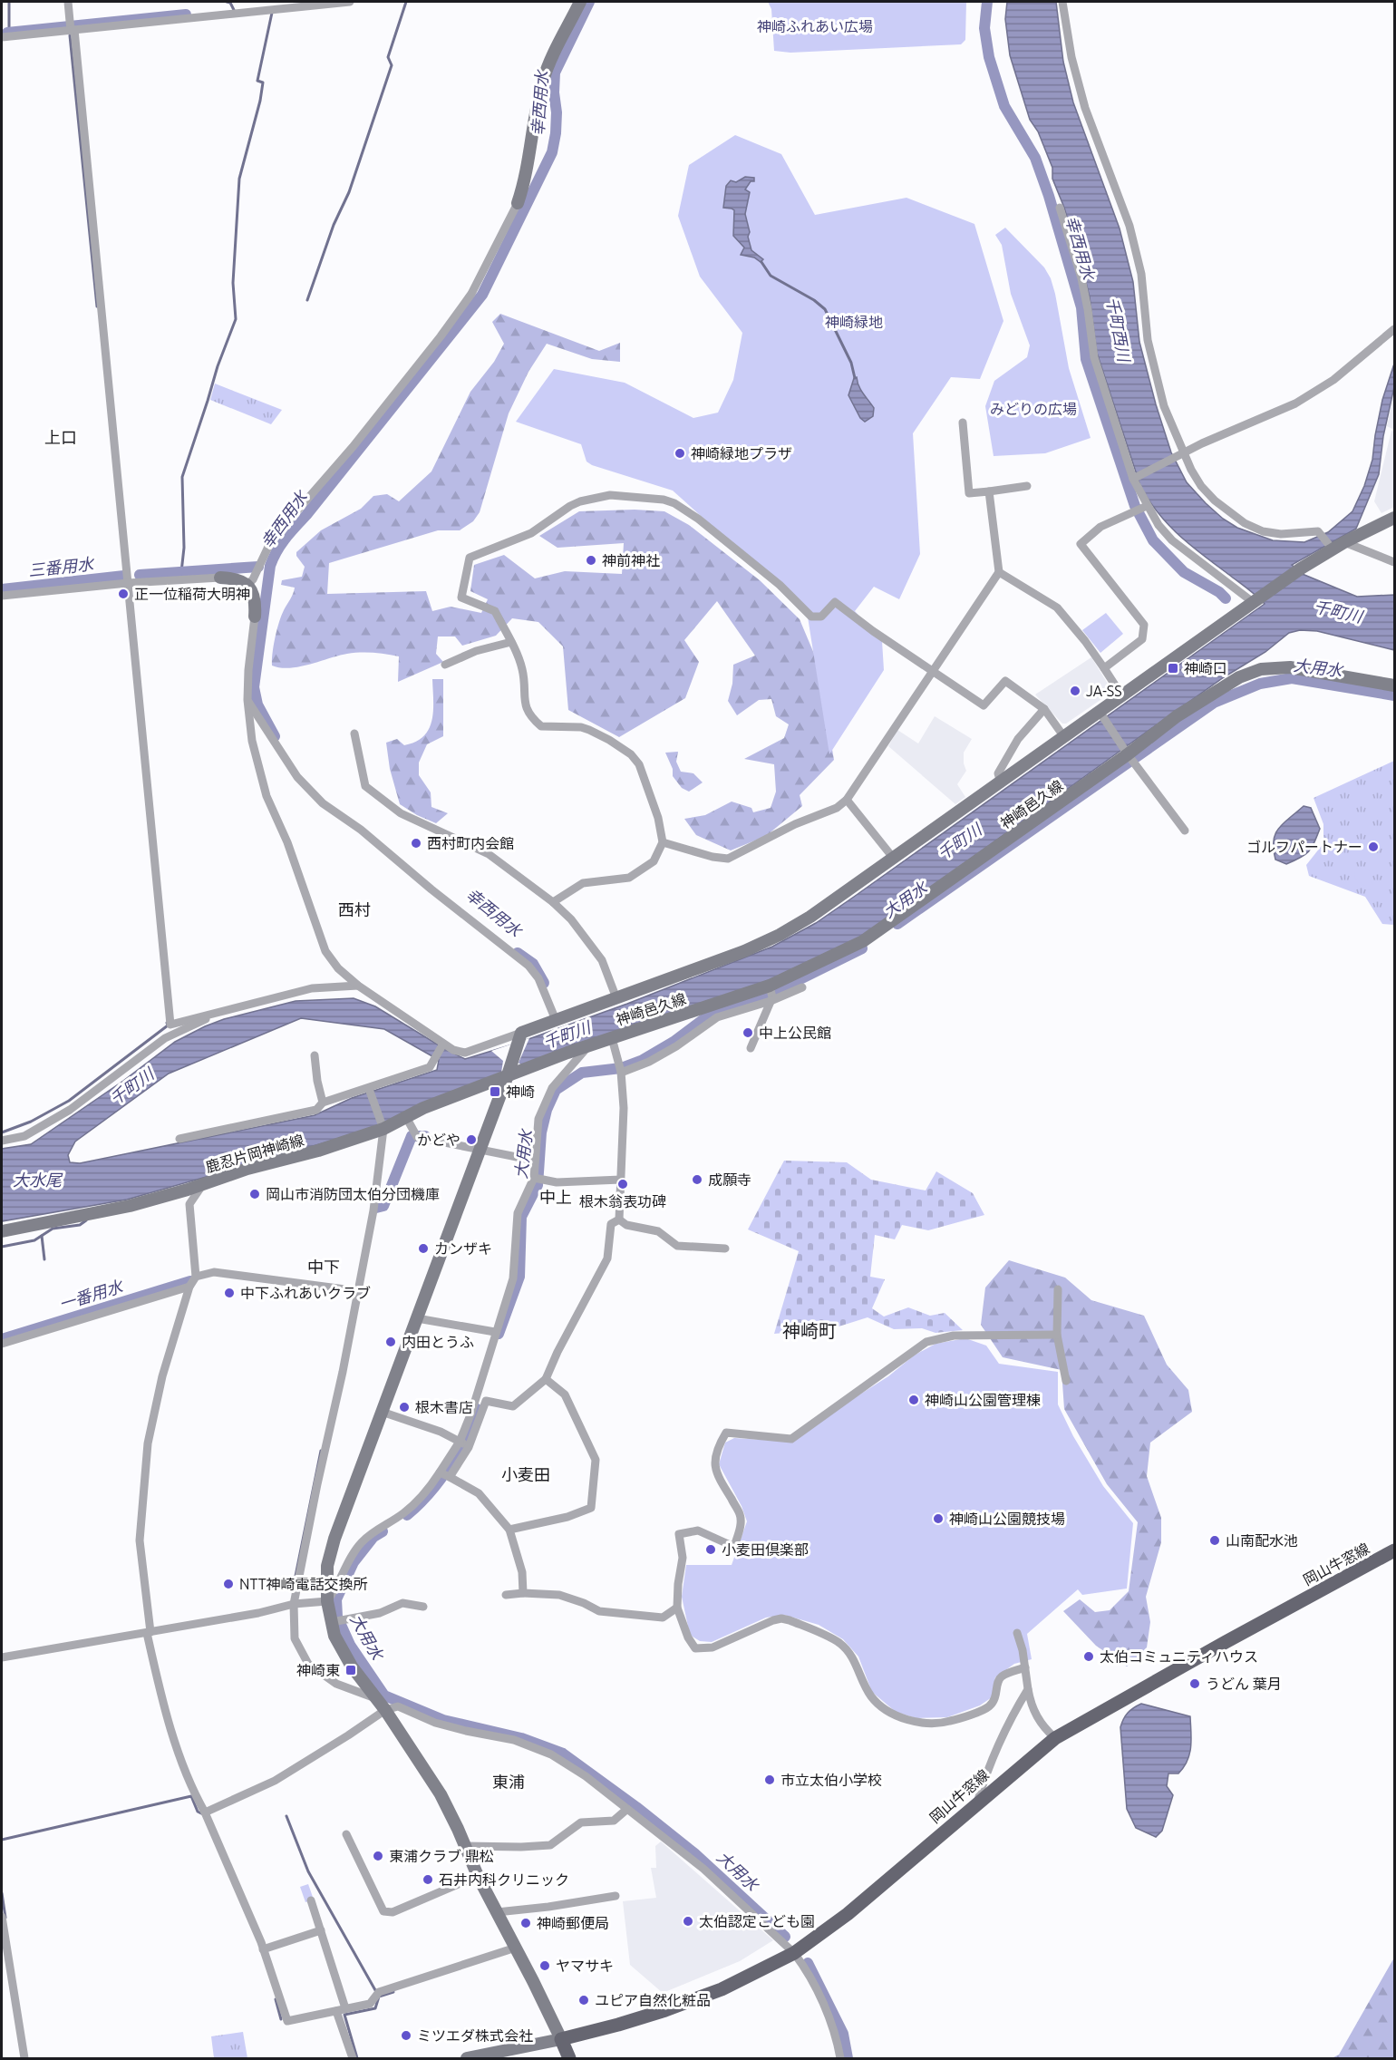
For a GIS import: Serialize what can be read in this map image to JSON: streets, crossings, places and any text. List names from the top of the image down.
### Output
{
  "streets": {
    "main road": ["岡山牛窓線"],
    "street": ["神崎邑久線", "鹿忍片岡神崎線"]
  },
  "crossings": [
    ["神崎邑久線", "鹿忍片岡神崎線"]
  ],
  "districts": [
    "上口",
    "西村",
    "中上",
    "中下",
    "神崎町",
    "小麦田",
    "東浦"
  ],
  "water": [
    "幸西用水",
    "千町西川",
    "三番用水",
    "千町川",
    "大用水",
    "大水尾",
    "一番用水"
  ],
  "parks": ["神崎ふれあい広場", "神崎緑地", "みどりの広場"],
  "places": {
    "other": [
      "神崎緑地プラザ",
      "神前神社",
      "正一位稲荷大明神",
      "JA-SS",
      "西村町内会館",
      "ゴルフパートナー",
      "中上公民館",
      "かどや",
      "成願寺",
      "根木翁表功碑",
      "岡山市消防団太伯分団機庫",
      "カンザキ",
      "中下ふれあいクラブ",
      "内田とうふ",
      "神崎山公園管理棟",
      "根木書店",
      "神崎山公園競技場",
      "山南配水池",
      "小麦田倶楽部",
      "NTT神崎電話交換所",
      "太伯コミュニティハウス",
      "うどん 葉月",
      "市立太伯小学校",
      "東浦クラブ 鼎松",
      "石井内科クリニック",
      "太伯認定こども園",
      "神崎郵便局",
      "ヤマサキ",
      "ユピア自然化粧品",
      "ミツエダ株式会社"
    ],
    "transit": ["神崎口", "神崎", "神崎東"]
  }
}
